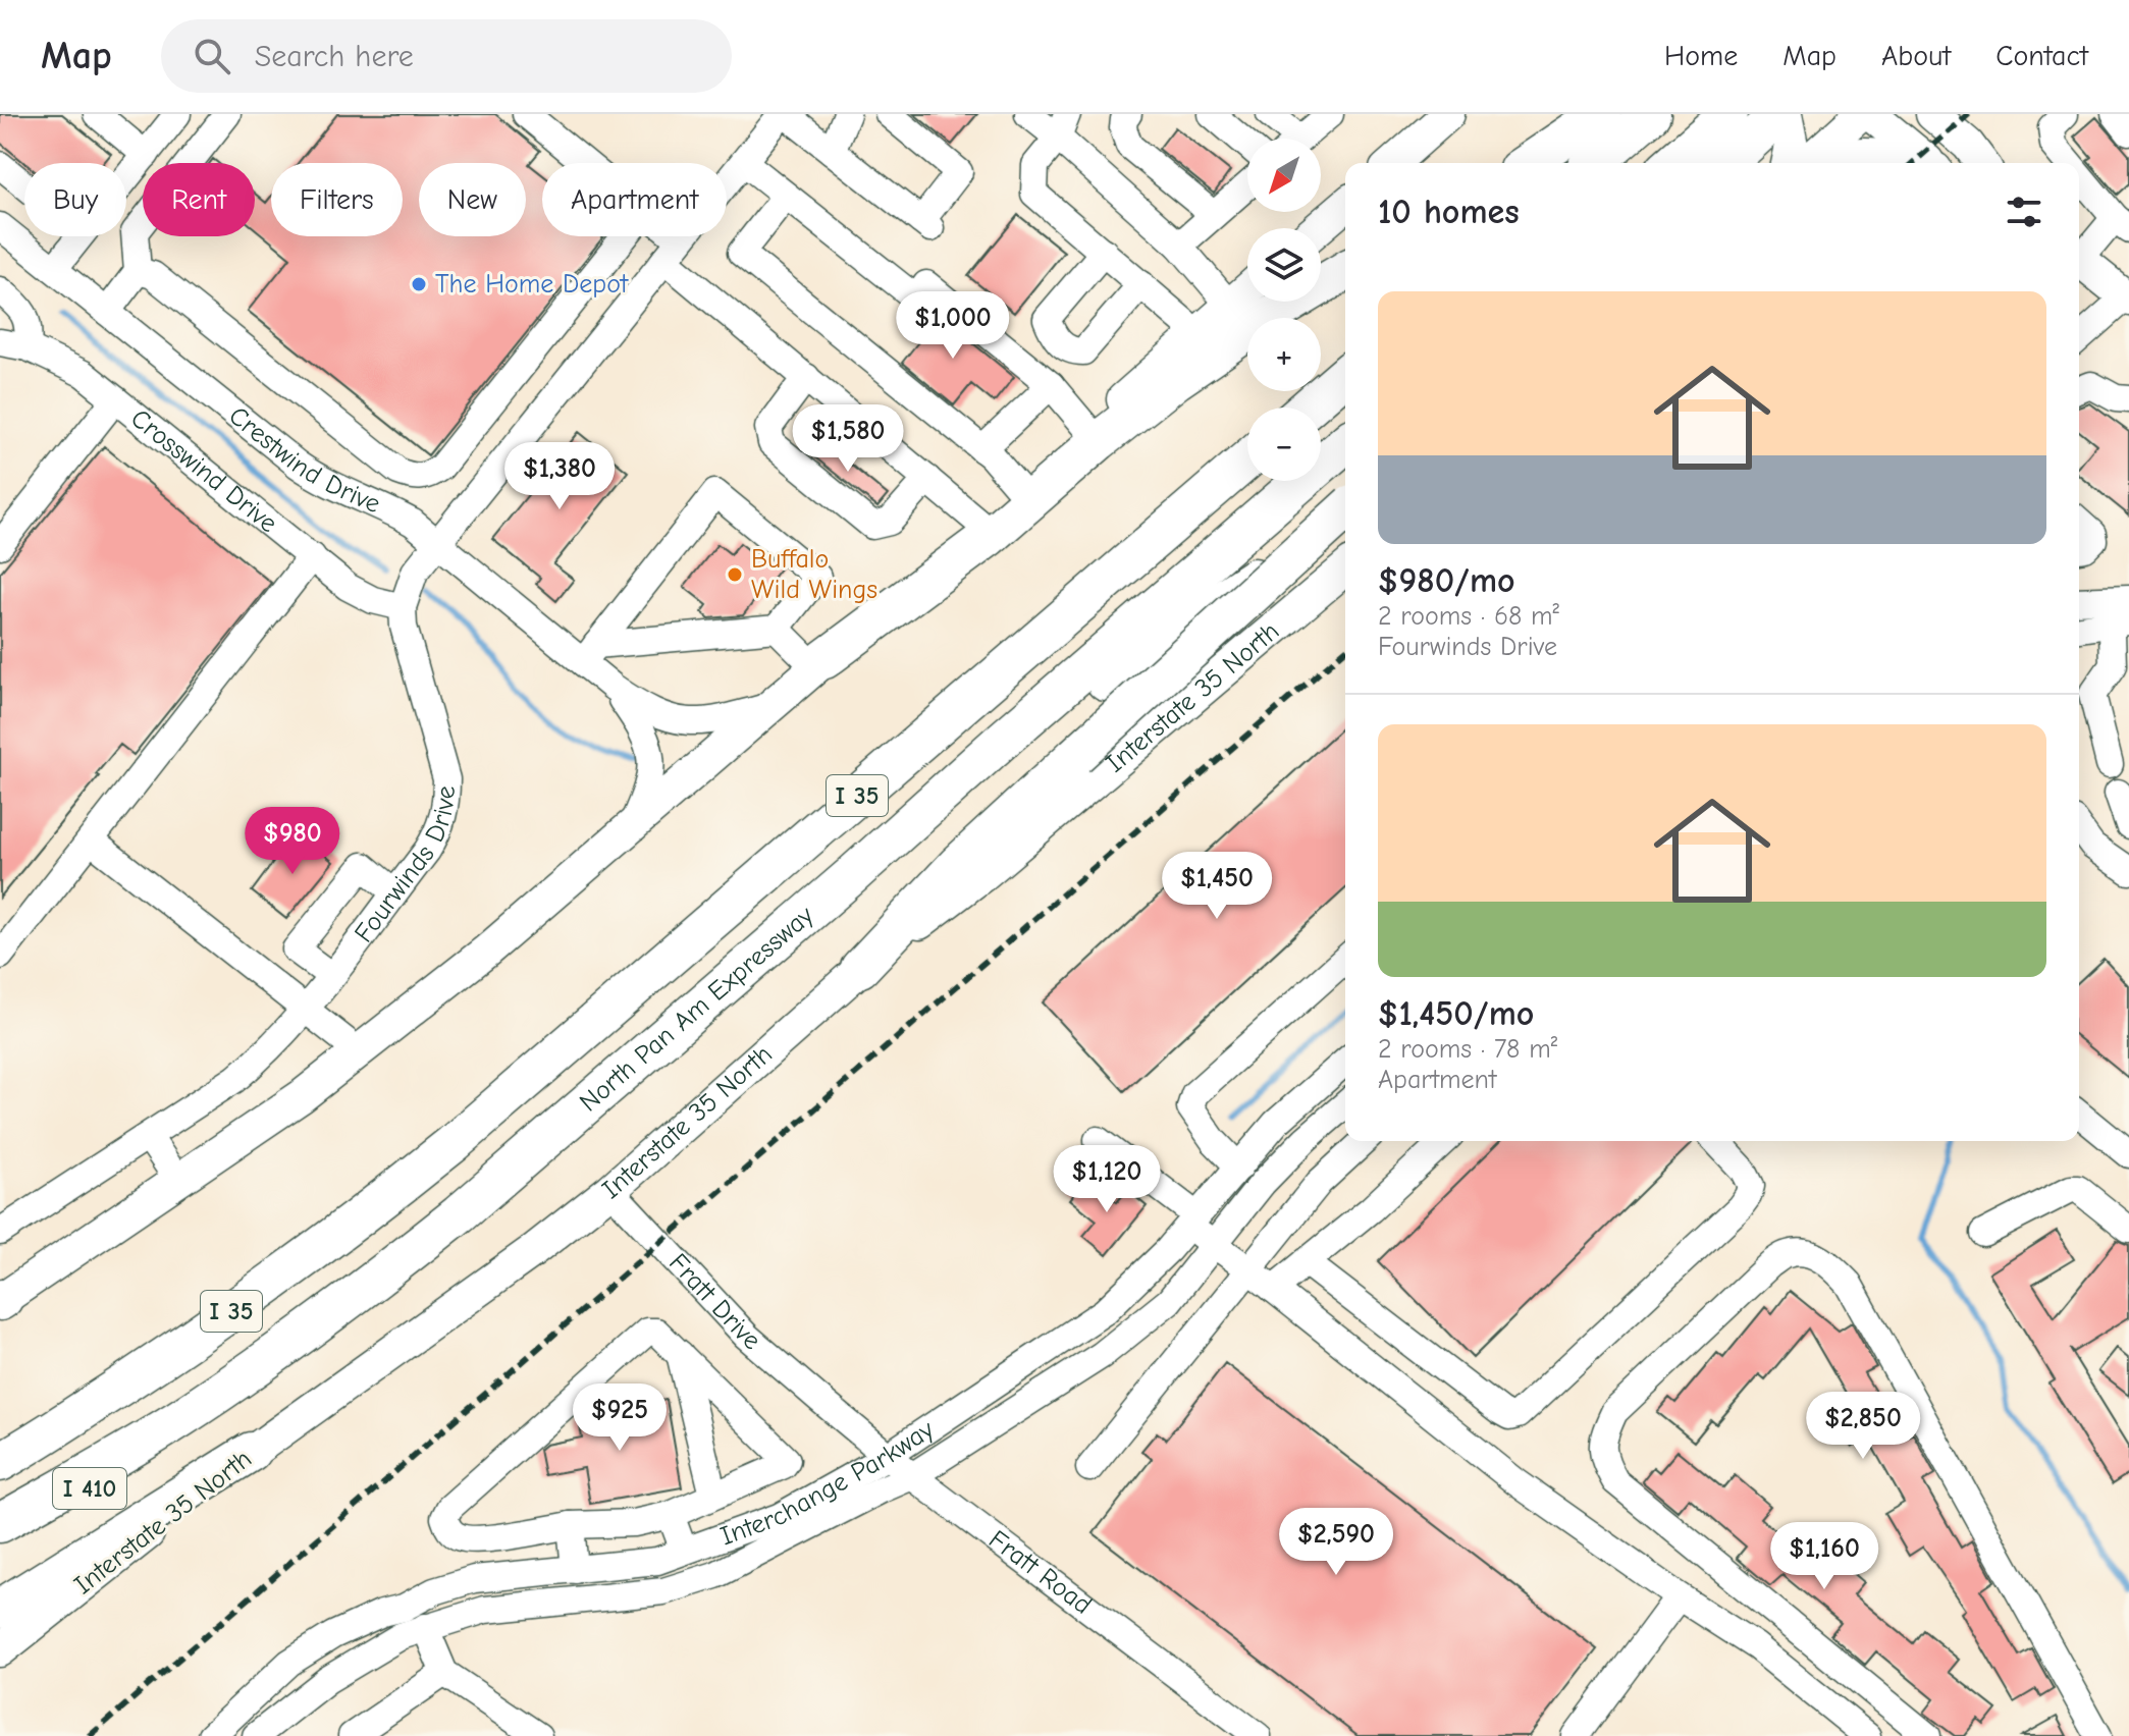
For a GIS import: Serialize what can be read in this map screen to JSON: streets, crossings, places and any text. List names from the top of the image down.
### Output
{
  "streets": {
    "highway": ["I 35", "North Pan Am Expressway", "I 410"],
    "main road": ["Interstate 35 North"],
    "street": [
      "Crestwind Drive",
      "Crosswind Drive",
      "Fourwinds Drive",
      "Fratt Drive",
      "Interchange Parkway",
      "Fratt Road"
    ]
  },
  "crossings": [
    ["Crestwind Drive", "Fourwinds Drive"],
    ["Crosswind Drive", "Fourwinds Drive"],
    ["Interstate 35 North", "Fratt Drive"],
    ["North Pan Am Expressway", "I 410"],
    ["Fratt Drive", "Fratt Road"],
    ["Interchange Parkway", "Fratt Road"]
  ],
  "places": ["The Home Depot", "Buffalo Wild Wings"],
  "north": "bottom left",
  "page": {
    "header": "Map",
    "search": "Search here",
    "nav": [
      "Home",
      "Map",
      "About",
      "Contact"
    ],
    "map_buttons": ["+", "−"],
    "chip": [
      "Buy",
      "Rent",
      "Filters",
      "New",
      "Apartment"
    ],
    "heading": "10 homes",
    "list": [
      {
        "name": "$980/mo",
        "note": "2 rooms · 68 m² · Fourwinds Drive"
      },
      {
        "name": "$1,450/mo",
        "note": "2 rooms · 78 m² · Apartment"
      }
    ],
    "price": [
      "$1,000",
      "$1,580",
      "$1,380",
      "$980",
      "$1,450",
      "$1,120",
      "$925",
      "$2,850",
      "$2,590",
      "$1,160"
    ]
  }
}
